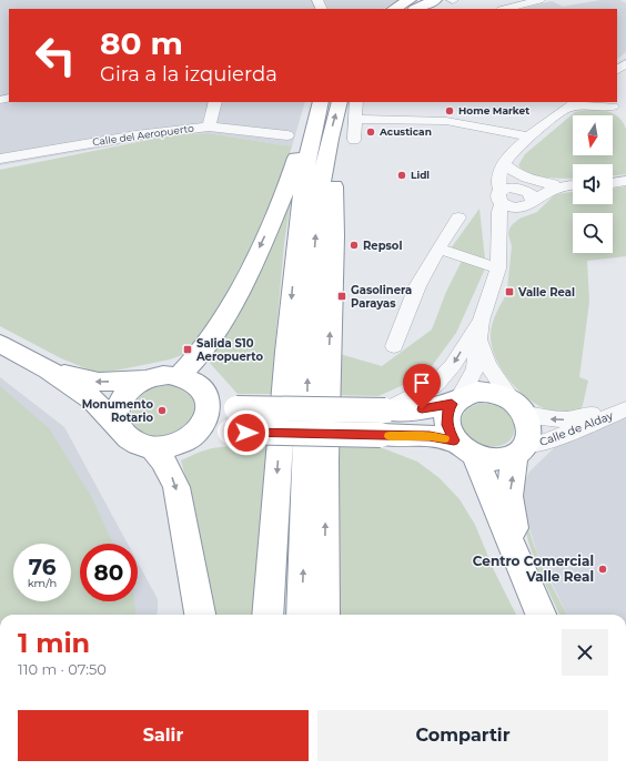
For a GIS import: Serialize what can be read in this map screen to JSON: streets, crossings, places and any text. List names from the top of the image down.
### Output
{
  "streets": {
    "street": ["Calle del Aeropuerto", "Calle de Alday"]
  },
  "places": {
    "other": [
      "Home Market",
      "Acustican",
      "Lidl",
      "Repsol",
      "Monumento Rotario",
      "Centro Comercial Valle Real"
    ],
    "transit": ["Valle Real", "Gasolinera Parayas", "Salida S10 Aeropuerto"]
  },
  "north": "bottom",
  "page": {
    "turn": ["80 m", "Gira a la izquierda"],
    "speed": "76 km/h",
    "limit": "80",
    "heading": ["1 min", "110 m · 07:50"],
    "buttons": ["Salir", "Compartir"]
  }
}
